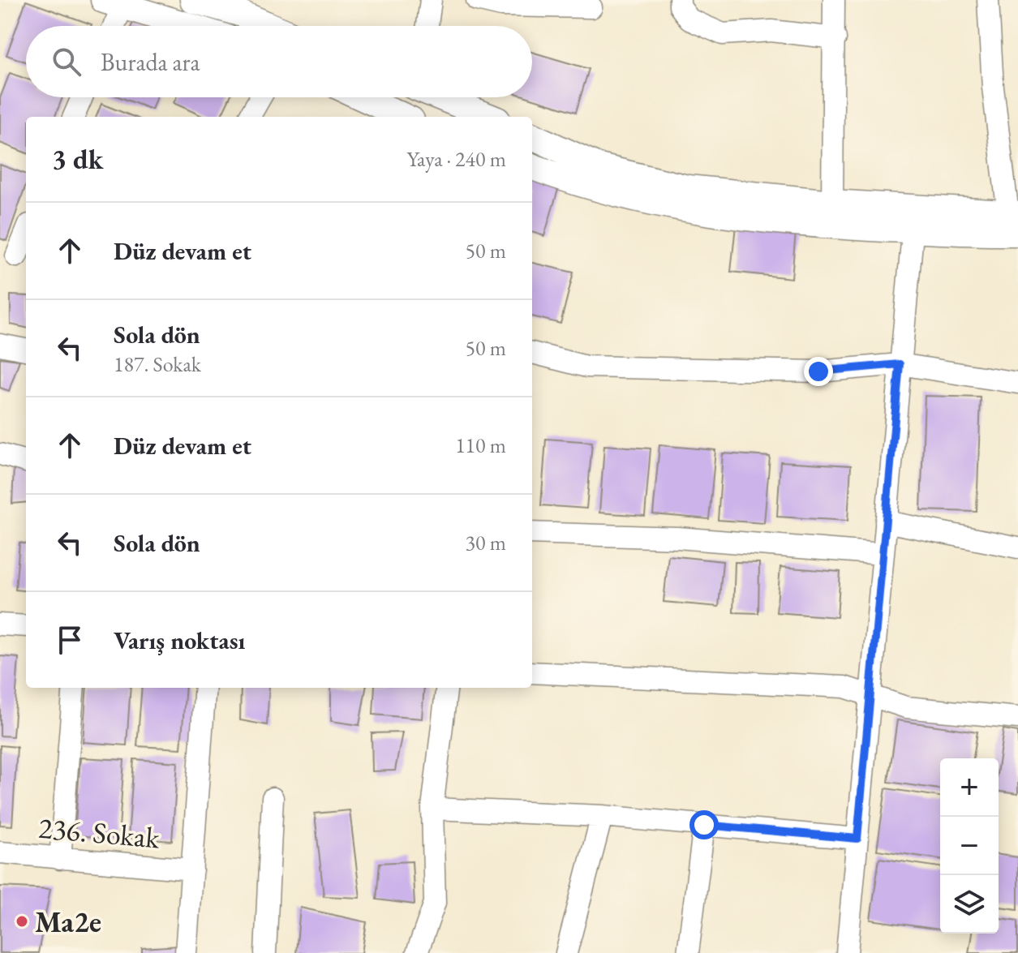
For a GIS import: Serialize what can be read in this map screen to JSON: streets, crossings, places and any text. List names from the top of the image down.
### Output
{
  "streets": {
    "street": ["236. Sokak"]
  },
  "places": ["Ma2e"],
  "page": {
    "search": "Burada ara",
    "heading": ["3 dk", "Yaya · 240 m"],
    "list": [
      ["Düz devam et", "50 m"],
      ["Sola dön", "187. Sokak", "50 m"],
      ["Düz devam et", "110 m"],
      ["Sola dön", "30 m"],
      "Varış noktası"
    ],
    "map_buttons": ["+", "−"]
  }
}
